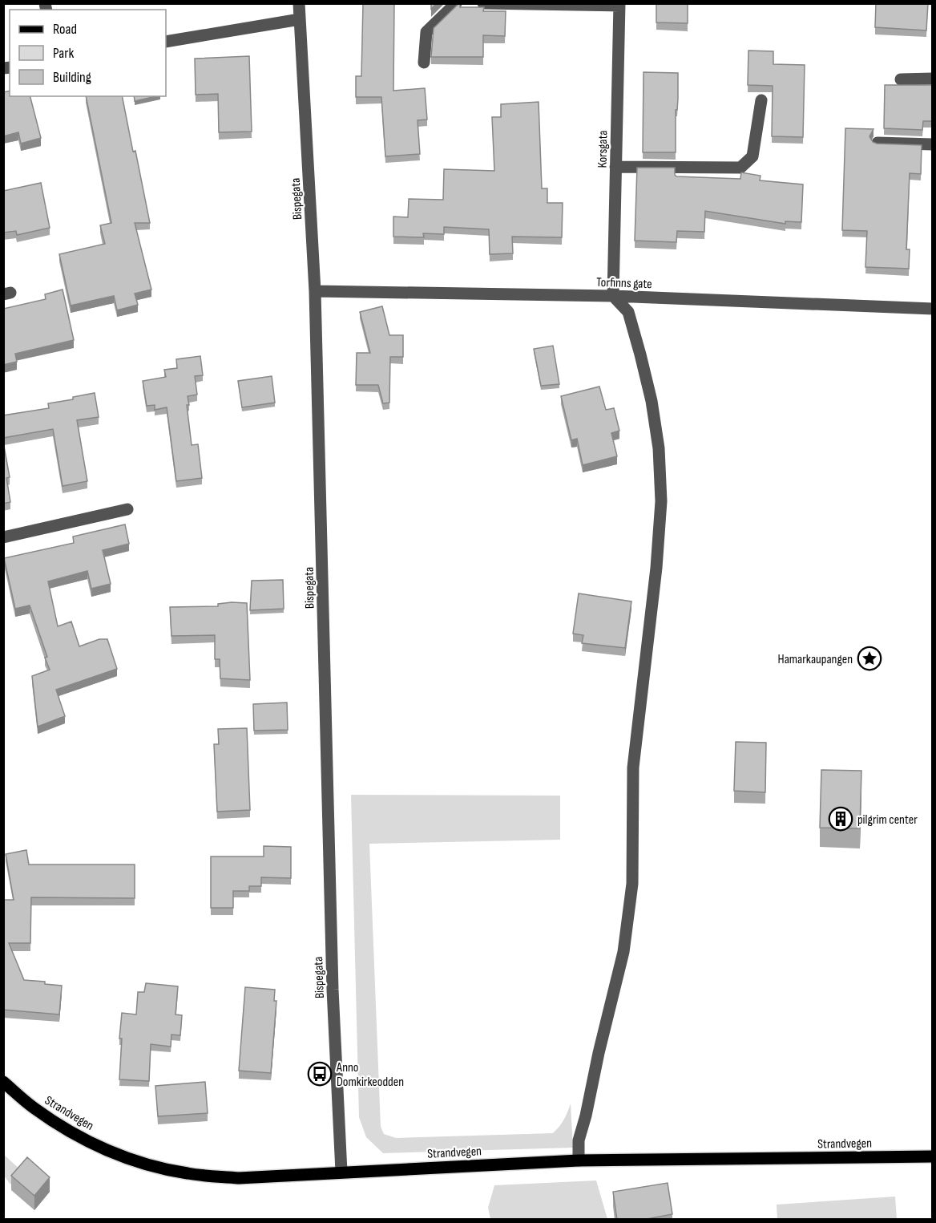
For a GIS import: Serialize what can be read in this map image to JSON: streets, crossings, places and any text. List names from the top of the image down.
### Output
{
  "streets": {
    "main road": ["Strandvegen"],
    "street": ["Korsgata", "Bispegata", "Torfinns gate"]
  },
  "crossings": [
    ["Korsgata", "Torfinns gate"],
    ["Bispegata", "Torfinns gate"],
    ["Bispegata", "Strandvegen"]
  ],
  "places": {
    "place": ["Hamarkaupangen"],
    "building": ["pilgrim center"],
    "bus stop": ["Anno Domkirkeodden"]
  },
  "legend": ["Road", "Park", "Building"]
}
